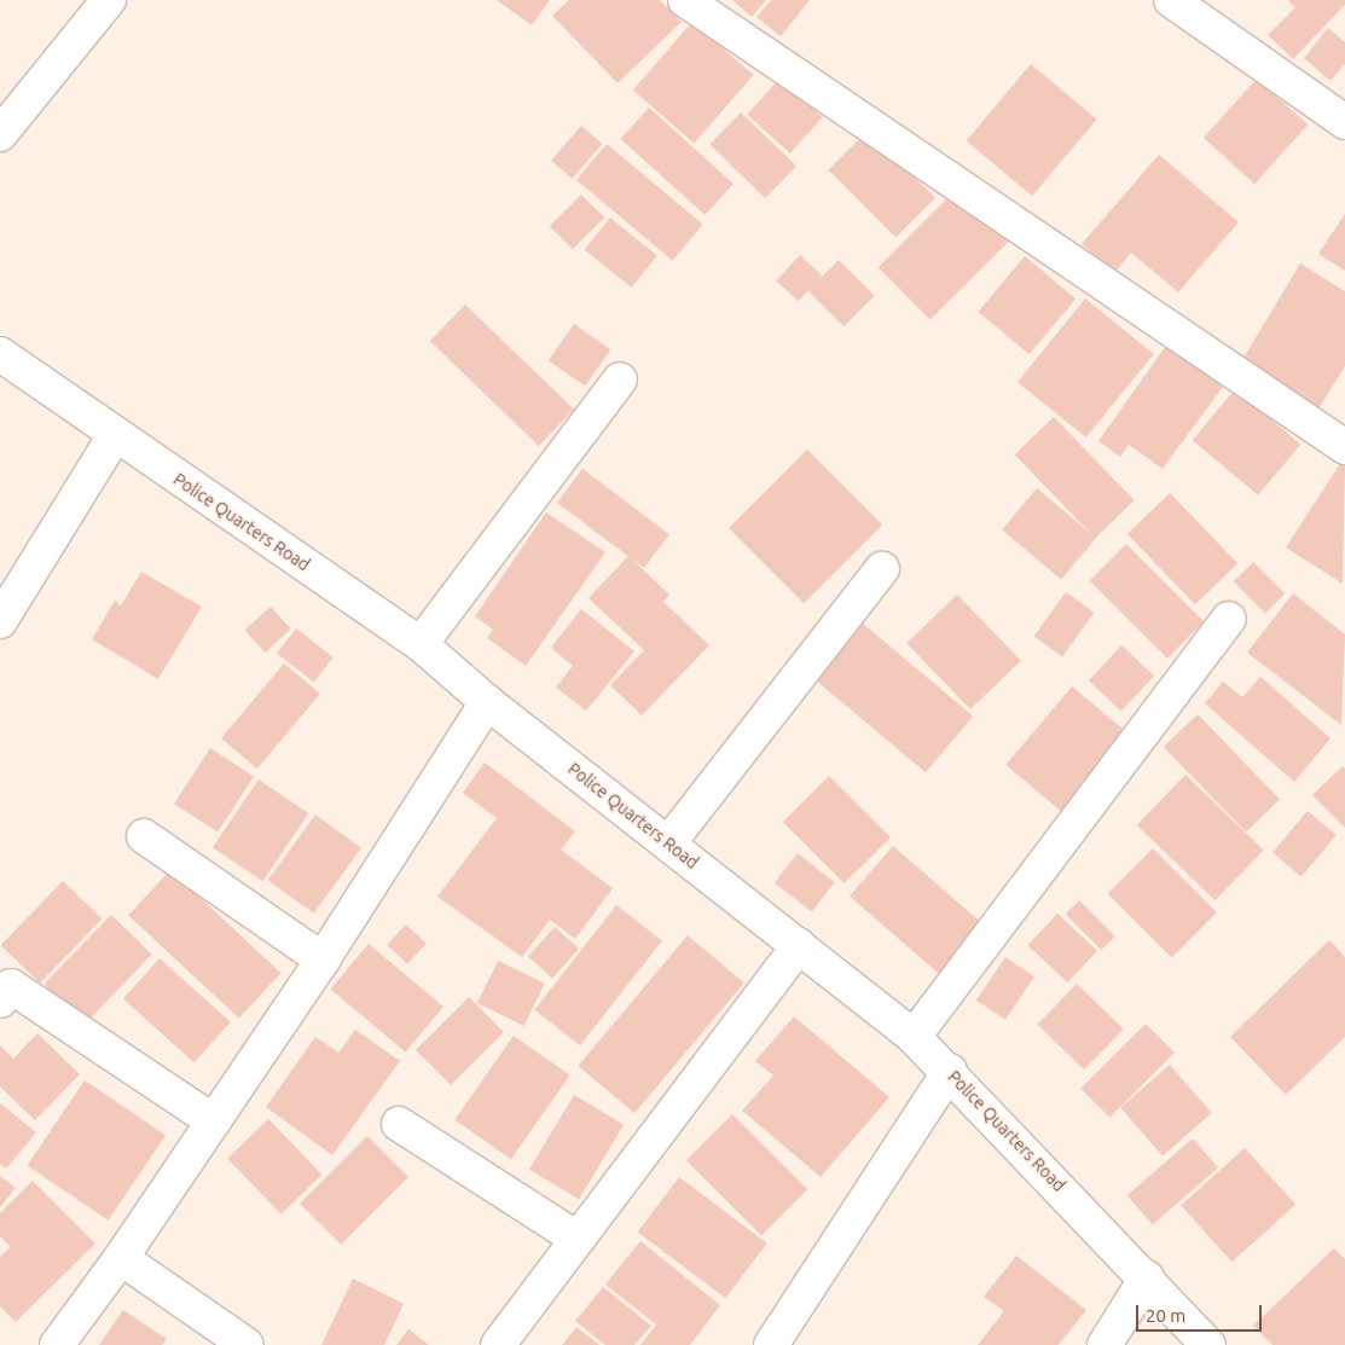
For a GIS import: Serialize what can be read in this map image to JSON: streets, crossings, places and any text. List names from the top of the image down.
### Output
{
  "streets": {
    "street": ["Police Quarters Road"]
  },
  "scale_bar": "20 m"
}
